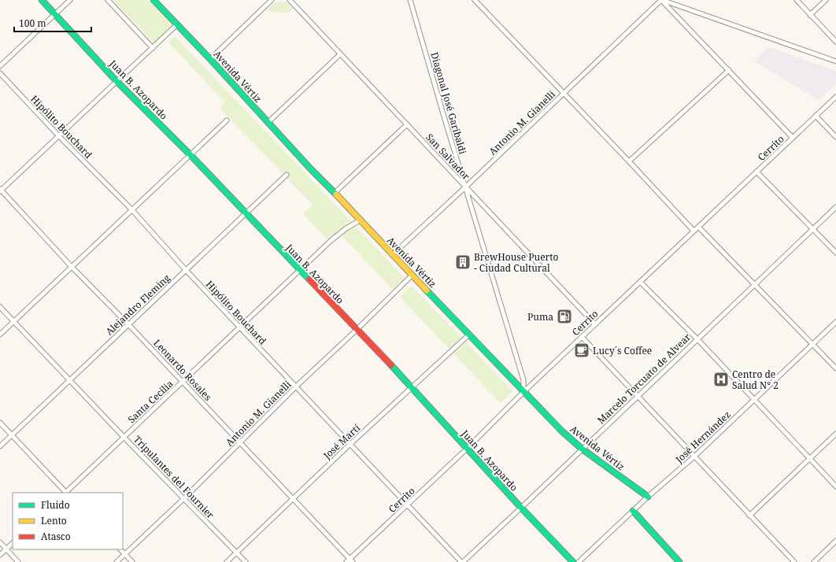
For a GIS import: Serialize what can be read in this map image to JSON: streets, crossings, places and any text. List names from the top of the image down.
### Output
{
  "streets": {
    "street": [
      "Avenida Vértiz",
      "Juan B. Azopardo",
      "Diagonal José Garibaldi",
      "Antonio M. Gianelli",
      "Hipólito Bouchard",
      "Cerrito",
      "San Salvador",
      "Alejandro Fleming",
      "Leonardo Rosales",
      "Marcelo Torcuato de Alvear",
      "Santa Cecilia",
      "José Hernández",
      "José Martí",
      "Tripulantes del Fournier"
    ]
  },
  "crossings": [
    ["Avenida Vértiz", "Diagonal José Garibaldi"],
    ["Avenida Vértiz", "Antonio M. Gianelli"],
    ["Avenida Vértiz", "Cerrito"],
    ["Avenida Vértiz", "Marcelo Torcuato de Alvear"],
    ["Avenida Vértiz", "Santa Cecilia"],
    ["Avenida Vértiz", "José Hernández"],
    ["Avenida Vértiz", "José Martí"],
    ["Juan B. Azopardo", "Antonio M. Gianelli"],
    ["Juan B. Azopardo", "Cerrito"],
    ["Juan B. Azopardo", "Alejandro Fleming"],
    ["Juan B. Azopardo", "Marcelo Torcuato de Alvear"],
    ["Juan B. Azopardo", "Santa Cecilia"],
    ["Juan B. Azopardo", "José Martí"],
    ["Diagonal José Garibaldi", "Antonio M. Gianelli"],
    ["Diagonal José Garibaldi", "Cerrito"],
    ["Diagonal José Garibaldi", "San Salvador"],
    ["Antonio M. Gianelli", "Hipólito Bouchard"],
    ["Antonio M. Gianelli", "San Salvador"],
    ["Antonio M. Gianelli", "Leonardo Rosales"],
    ["Antonio M. Gianelli", "Tripulantes del Fournier"],
    ["Hipólito Bouchard", "Cerrito"],
    ["Hipólito Bouchard", "Alejandro Fleming"],
    ["Hipólito Bouchard", "Marcelo Torcuato de Alvear"],
    ["Hipólito Bouchard", "Santa Cecilia"],
    ["Hipólito Bouchard", "José Martí"],
    ["Cerrito", "San Salvador"],
    ["Cerrito", "Leonardo Rosales"],
    ["Alejandro Fleming", "Leonardo Rosales"],
    ["Alejandro Fleming", "Tripulantes del Fournier"],
    ["Leonardo Rosales", "Santa Cecilia"],
    ["Leonardo Rosales", "José Martí"],
    ["Santa Cecilia", "Tripulantes del Fournier"],
    ["José Martí", "Tripulantes del Fournier"]
  ],
  "places": {
    "building": ["BrewHouse Puerto - Ciudad Cultural"],
    "fuel station": ["Puma"],
    "cafe": ["Lucy´s Coffee"],
    "hospital": ["Centro de Salud N° 2"]
  },
  "legend": ["Fluido", "Lento", "Atasco"],
  "scale_bar": "100 m"
}
